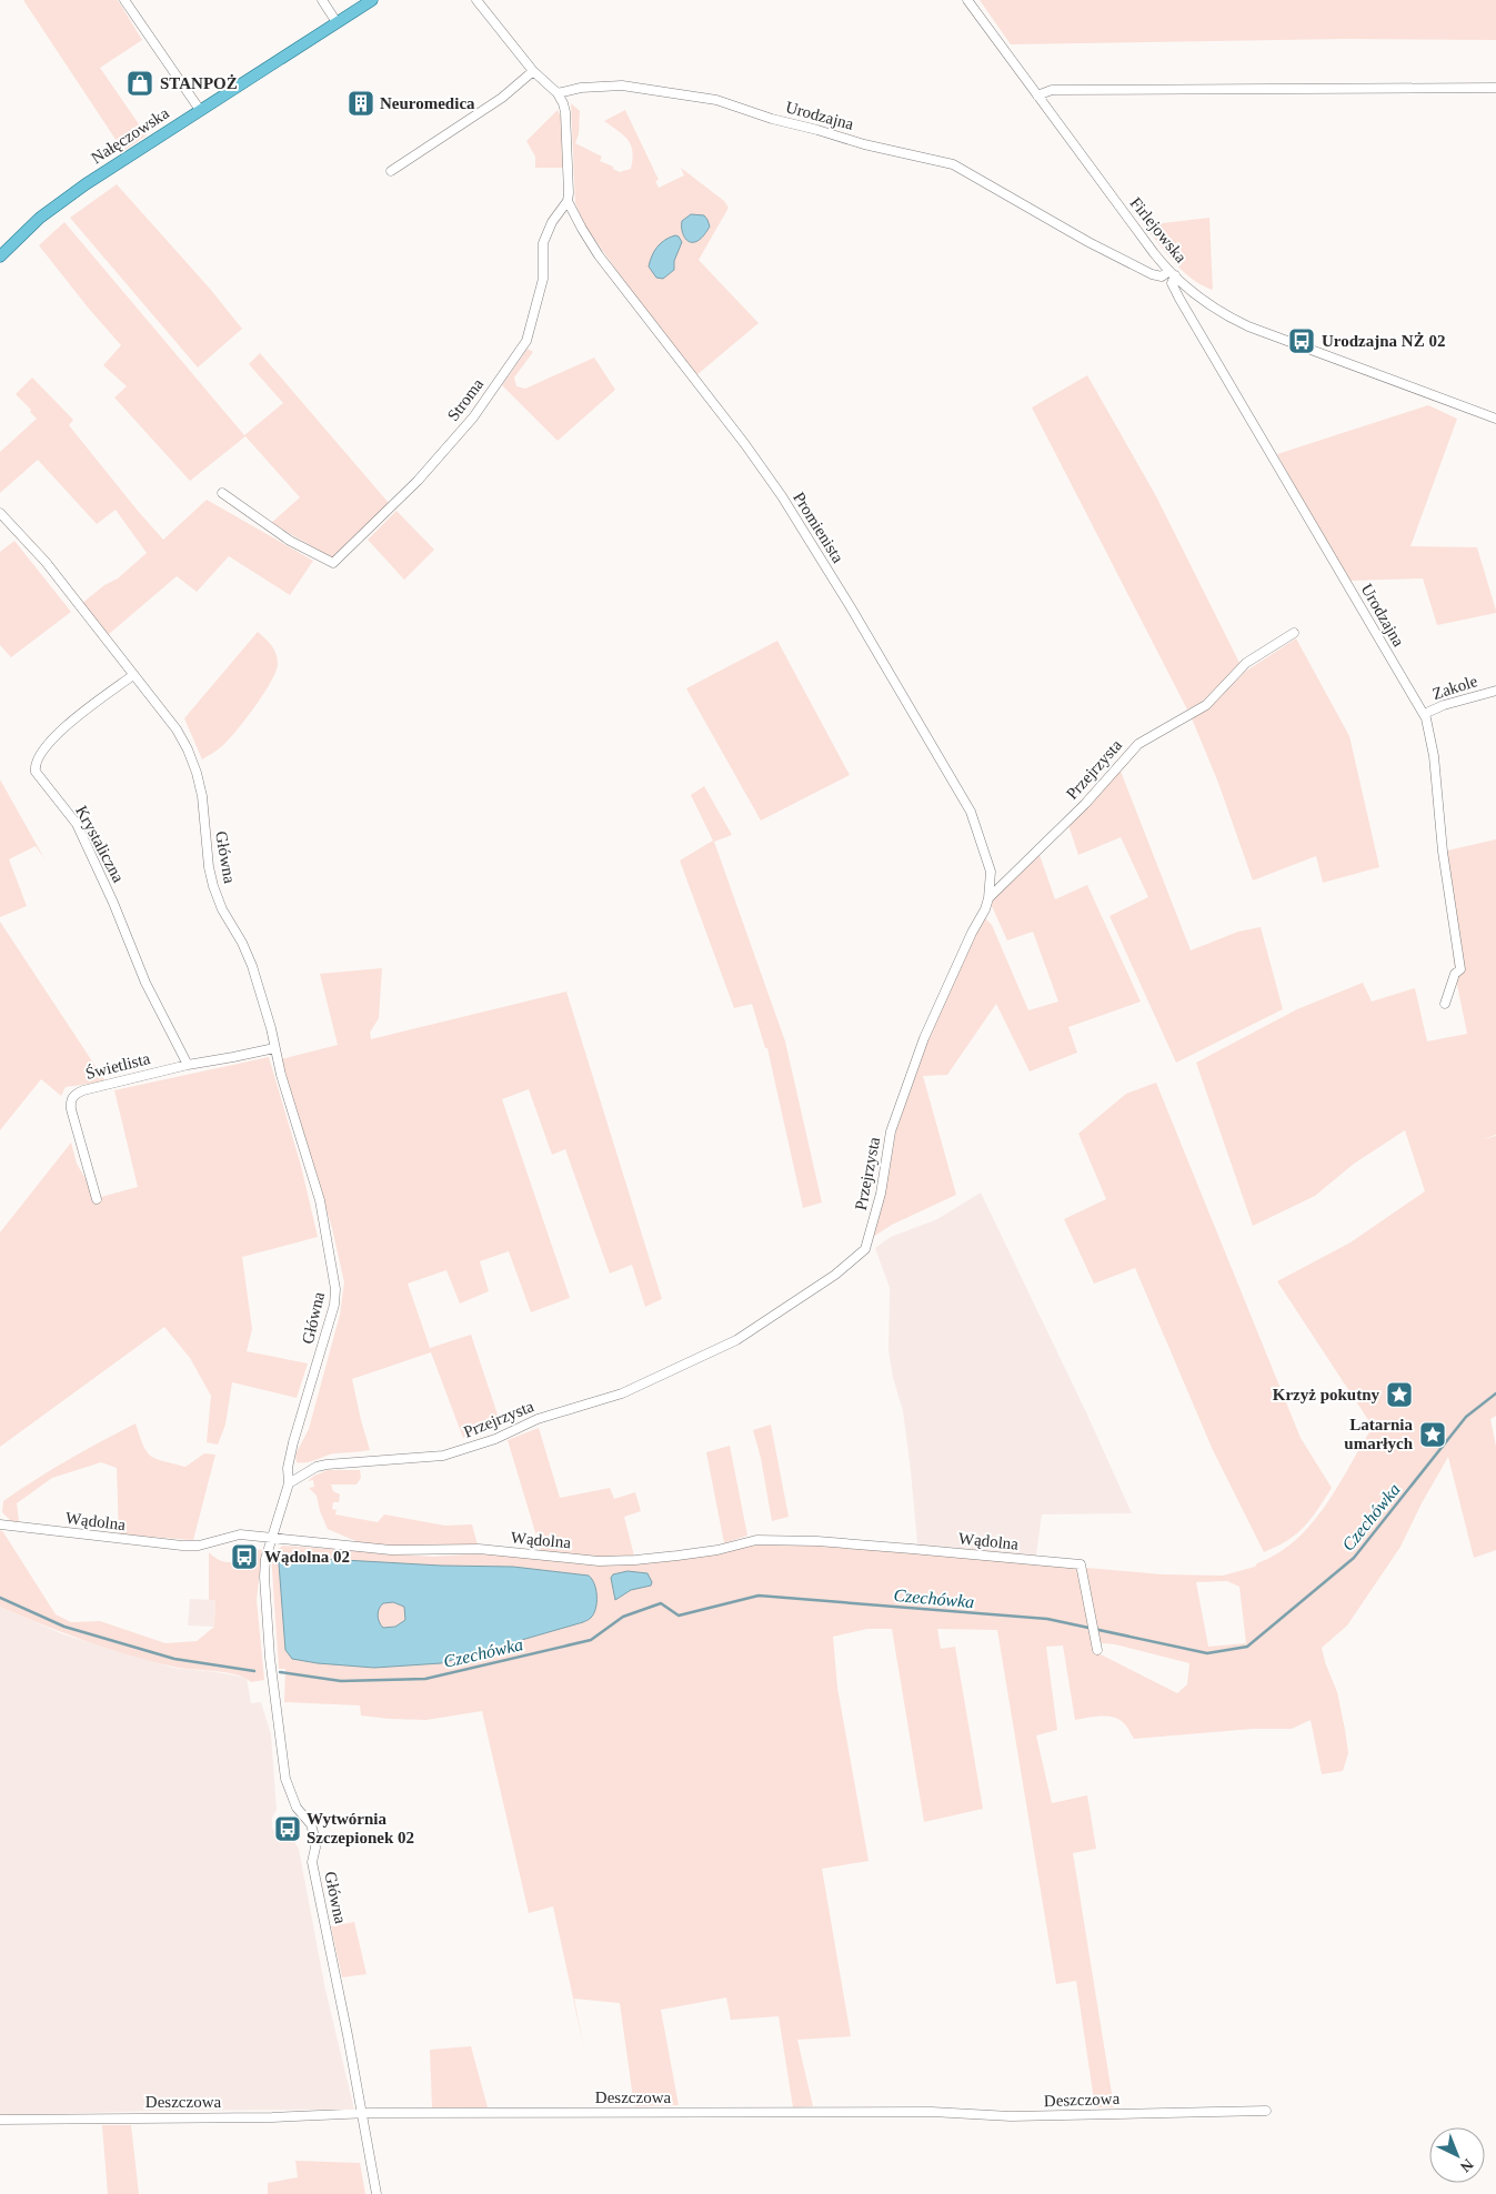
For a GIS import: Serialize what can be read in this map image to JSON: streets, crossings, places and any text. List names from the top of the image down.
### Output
{
  "streets": {
    "main road": ["Nałęczowska"],
    "street": [
      "Urodzajna",
      "Firlejowska",
      "Stroma",
      "Promienista",
      "Zakole",
      "Przejrzysta",
      "Krystaliczna",
      "Główna",
      "Świetlista",
      "Wądolna",
      "Deszczowa"
    ]
  },
  "crossings": [
    ["Urodzajna", "Firlejowska"],
    ["Urodzajna", "Zakole"],
    ["Stroma", "Promienista"],
    ["Promienista", "Przejrzysta"],
    ["Przejrzysta", "Główna"],
    ["Krystaliczna", "Główna"],
    ["Krystaliczna", "Świetlista"],
    ["Główna", "Świetlista"],
    ["Główna", "Wądolna"],
    ["Główna", "Deszczowa"]
  ],
  "water": ["Czechówka"],
  "places": {
    "shop": ["STANPOŻ"],
    "building": ["Neuromedica"],
    "bus stop": ["Urodzajna NŻ 02", "Wądolna 02", "Wytwórnia Szczepionek 02"],
    "place": ["Krzyż pokutny", "Latarnia umarłych"]
  },
  "north": "bottom right"
}
